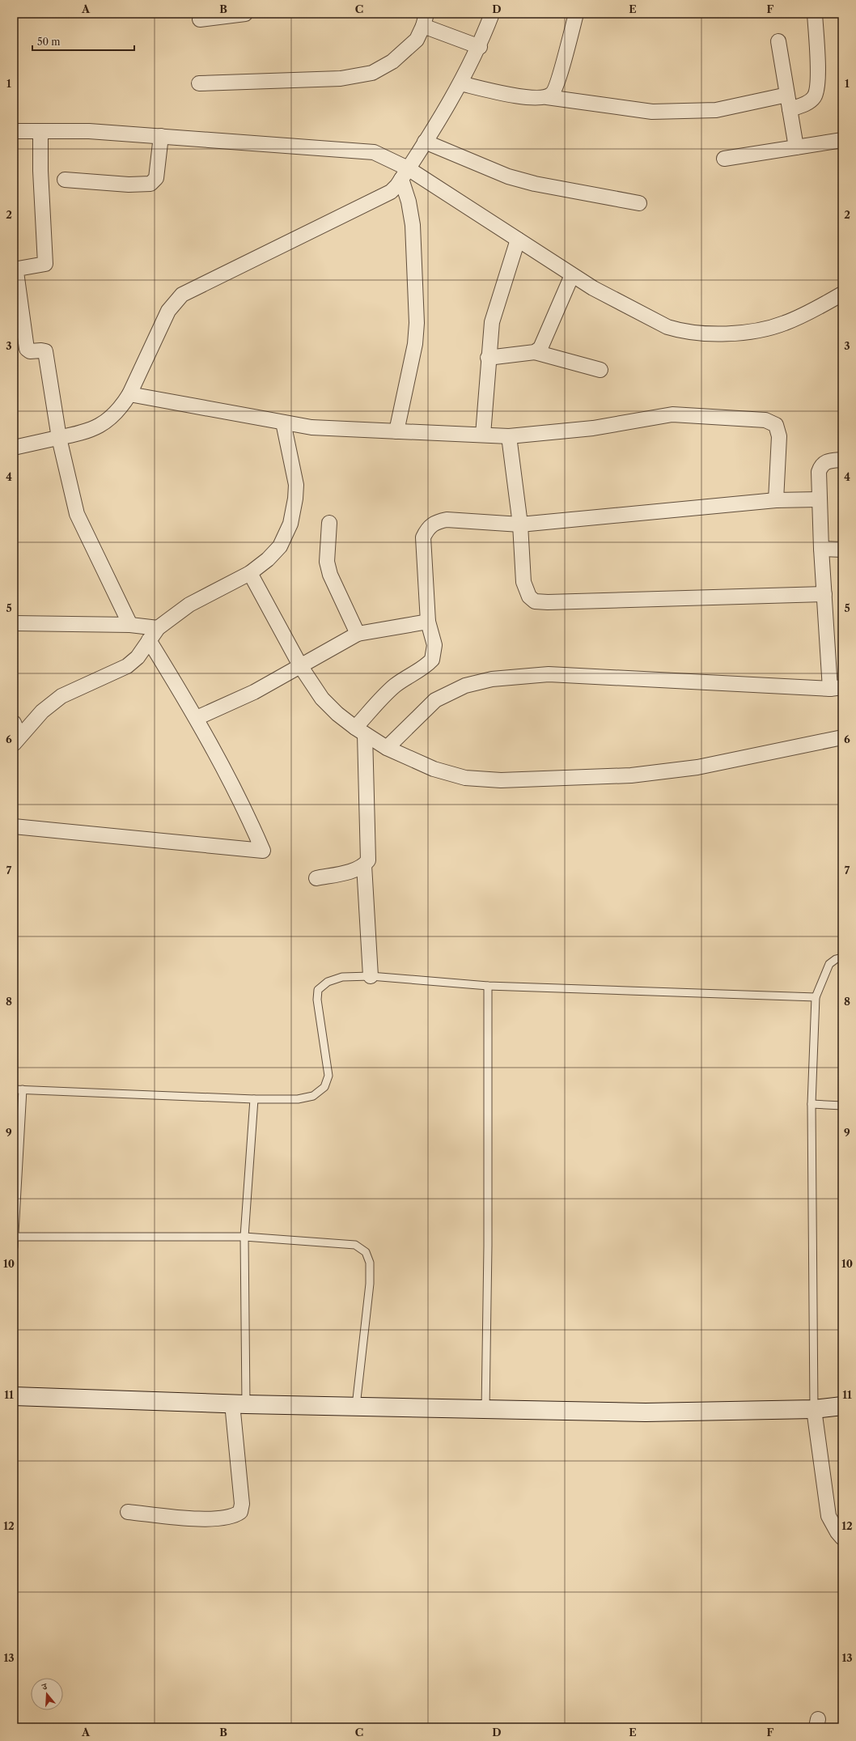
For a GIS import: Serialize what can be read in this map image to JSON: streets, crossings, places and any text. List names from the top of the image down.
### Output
{
  "scale_bar": "50 m",
  "north": "top",
  "grid": {
    "columns": [
      "A",
      "B",
      "C",
      "D",
      "E",
      "F"
    ],
    "rows": [
      "1",
      "2",
      "3",
      "4",
      "5",
      "6",
      "7",
      "8",
      "9",
      "10",
      "11",
      "12",
      "13"
    ]
  }
}
